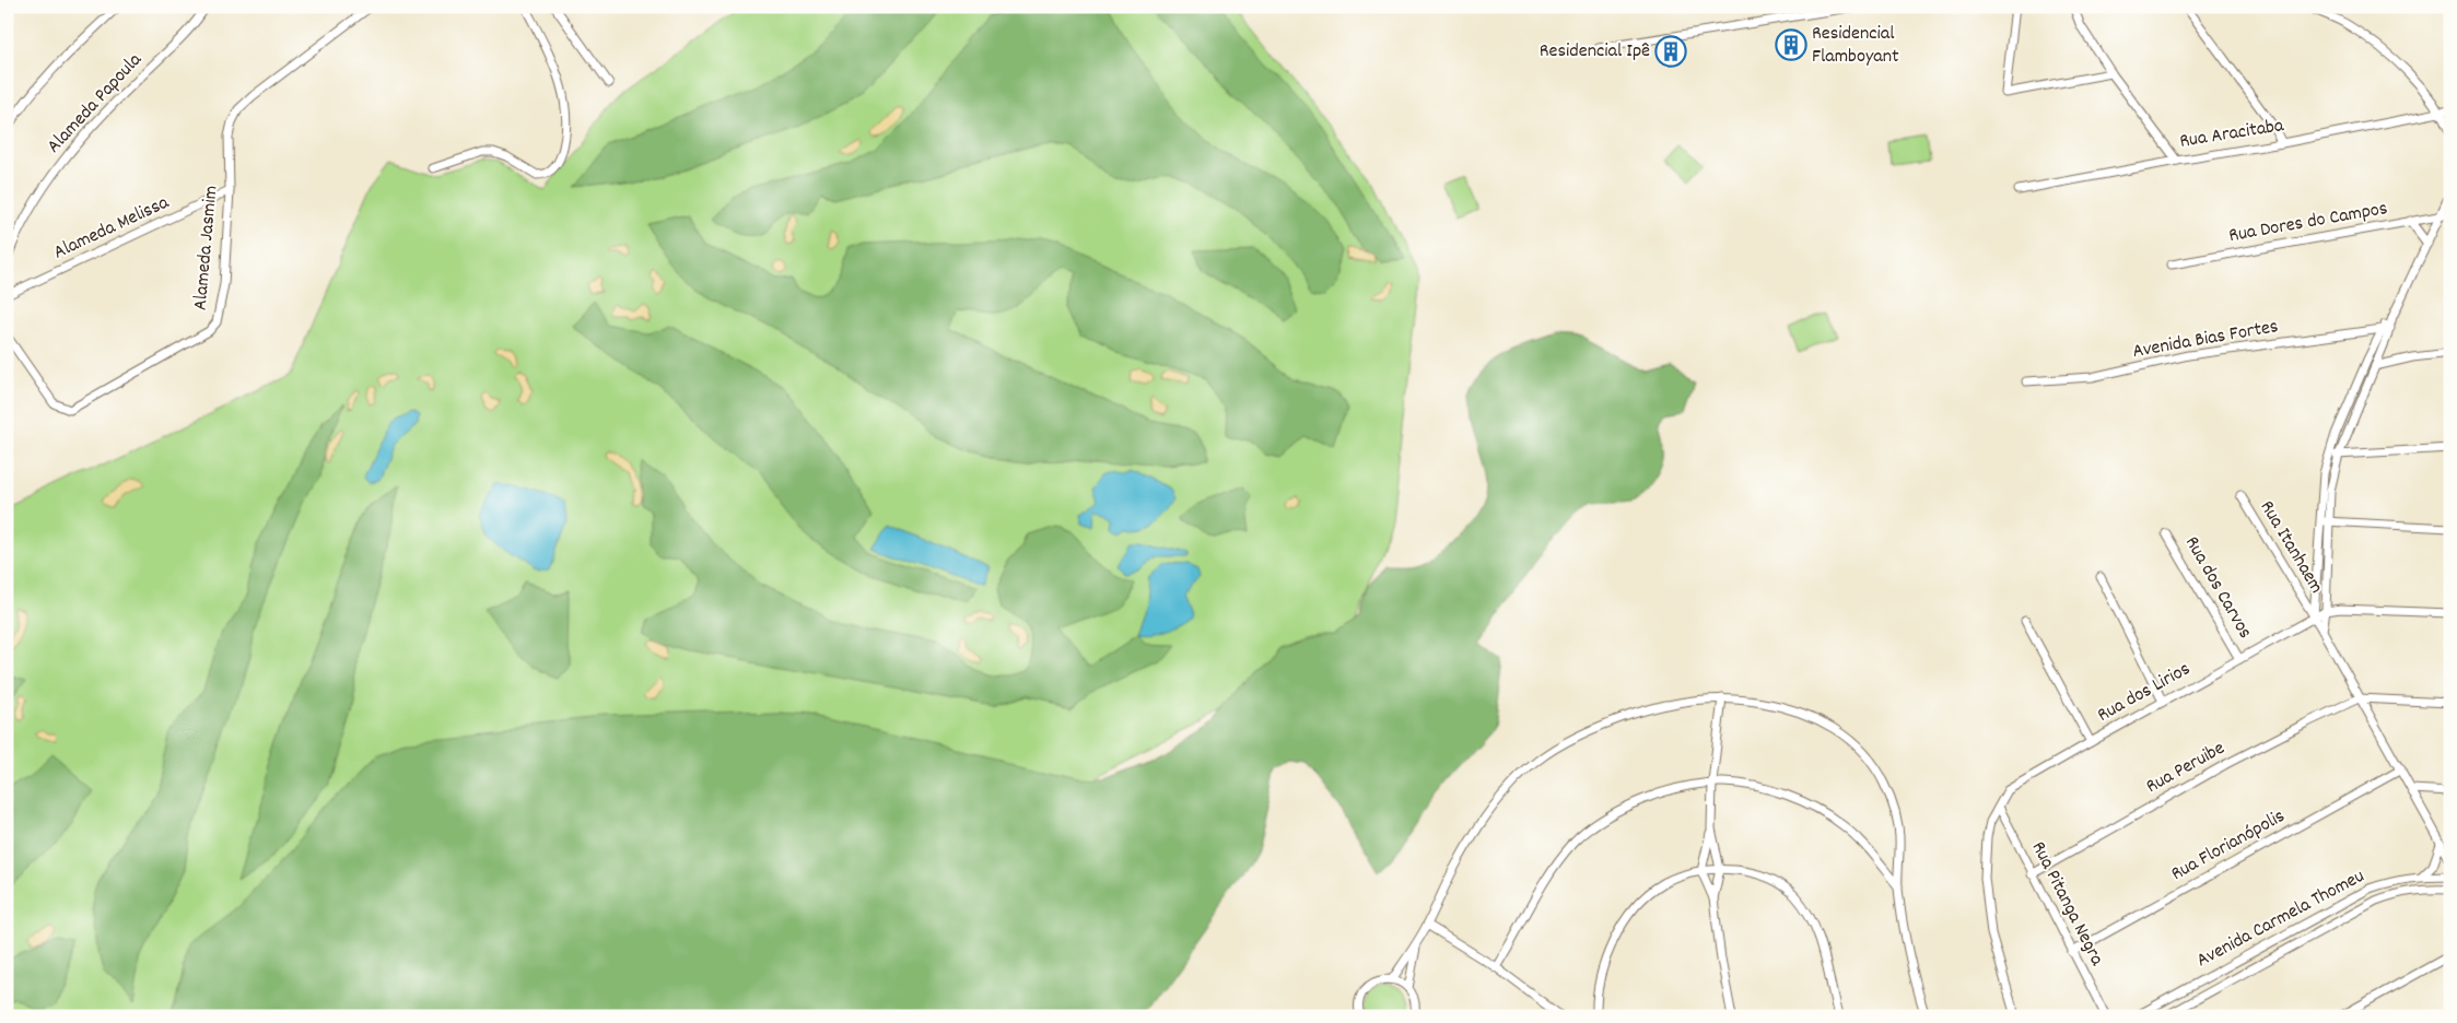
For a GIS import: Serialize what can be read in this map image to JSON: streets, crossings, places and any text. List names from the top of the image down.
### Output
{
  "streets": {
    "street": [
      "Alameda Papoula",
      "Rua Aracitaba",
      "Rua Dores do Campos",
      "Alameda Melissa",
      "Alameda Jasmim",
      "Avenida Bias Fortes",
      "Rua Itanhaem",
      "Rua dos Carvos",
      "Rua dos Lirios",
      "Rua Peruibe",
      "Rua Florianópolis",
      "Rua Pitanga Negra",
      "Avenida Carmela Thomeu"
    ]
  },
  "crossings": [
    ["Alameda Melissa", "Alameda Jasmim"],
    ["Rua Itanhaem", "Rua dos Lirios"],
    ["Rua Itanhaem", "Rua Peruibe"],
    ["Rua Itanhaem", "Rua Florianópolis"],
    ["Rua dos Carvos", "Rua dos Lirios"],
    ["Rua dos Lirios", "Rua Pitanga Negra"],
    ["Rua Peruibe", "Rua Pitanga Negra"],
    ["Rua Florianópolis", "Rua Pitanga Negra"]
  ],
  "places": {
    "building": ["Residencial Flamboyant", "Residencial Ipê"]
  }
}
